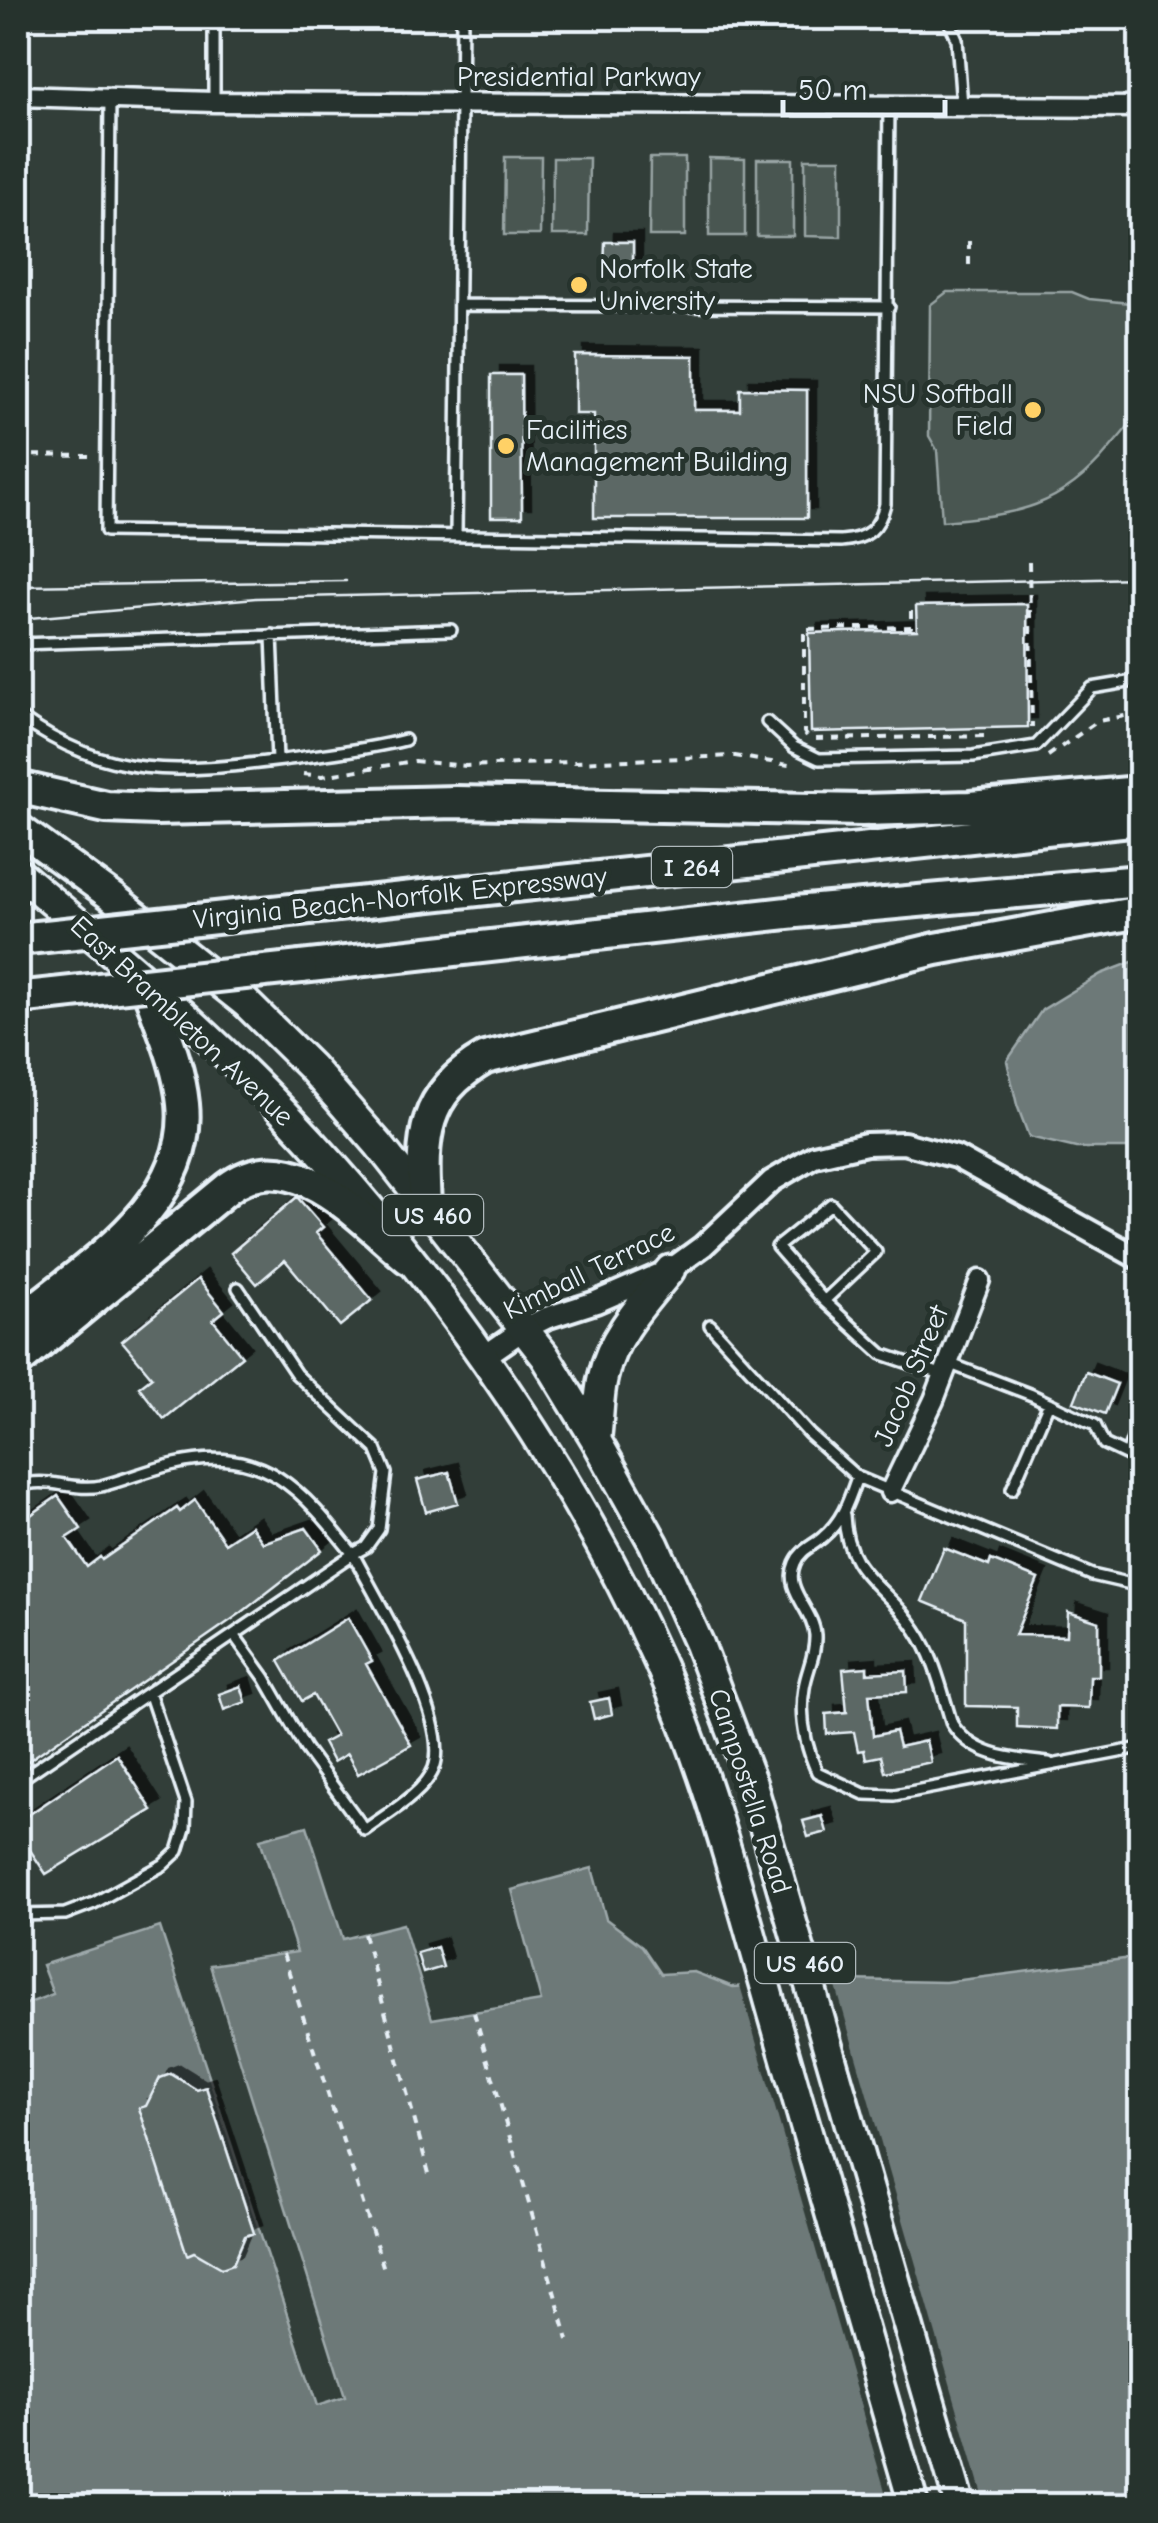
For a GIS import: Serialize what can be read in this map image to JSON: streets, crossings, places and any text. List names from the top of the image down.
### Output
{
  "streets": {
    "highway": ["I 264", "Virginia Beach-Norfolk Expressway"],
    "main road": ["East Brambleton Avenue", "US 460", "Campostella Road"],
    "street": ["Presidential Parkway", "Kimball Terrace", "Jacob Street"]
  },
  "crossings": [
    ["East Brambleton Avenue", "Kimball Terrace"],
    ["East Brambleton Avenue", "Campostella Road"]
  ],
  "places": ["Norfolk State University", "NSU Softball Field", "Facilities Management Building"],
  "scale_bar": "50 m"
}
